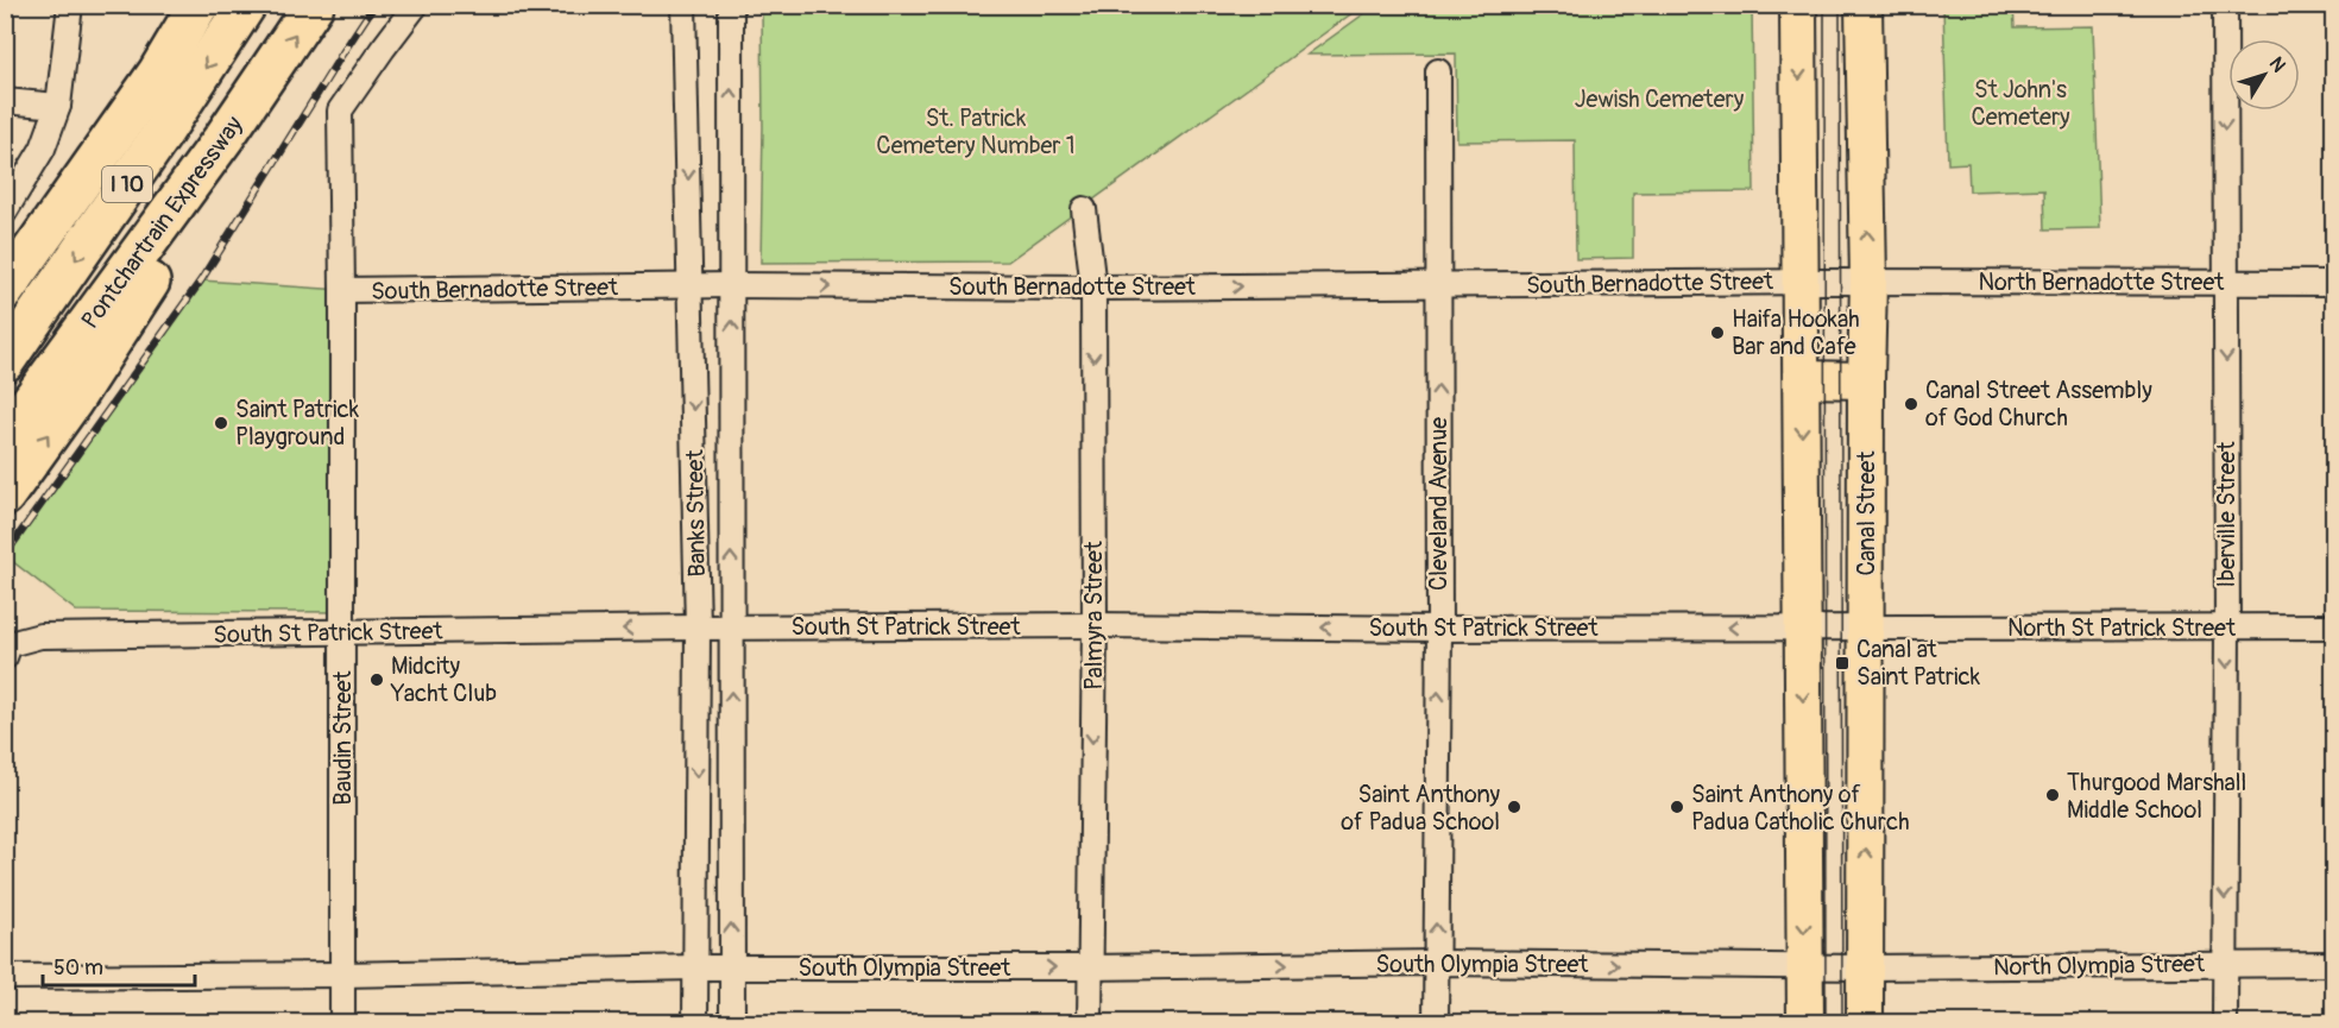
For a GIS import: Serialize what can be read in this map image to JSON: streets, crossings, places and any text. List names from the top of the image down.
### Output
{
  "streets": {
    "highway": ["I 10", "Pontchartrain Expressway"],
    "main road": ["Canal Street"],
    "street": [
      "North Bernadotte Street",
      "South Bernadotte Street",
      "Cleveland Avenue",
      "Banks Street",
      "Iberville Street",
      "Palmyra Street",
      "South St Patrick Street",
      "North St Patrick Street",
      "Baudin Street",
      "South Olympia Street",
      "North Olympia Street"
    ]
  },
  "crossings": [
    ["North Bernadotte Street", "South Bernadotte Street"],
    ["North Bernadotte Street", "Canal Street"],
    ["North Bernadotte Street", "Iberville Street"],
    ["South Bernadotte Street", "Cleveland Avenue"],
    ["South Bernadotte Street", "Banks Street"],
    ["South Bernadotte Street", "Palmyra Street"],
    ["South Bernadotte Street", "Baudin Street"],
    ["Cleveland Avenue", "South St Patrick Street"],
    ["Cleveland Avenue", "South Olympia Street"],
    ["Banks Street", "South St Patrick Street"],
    ["Banks Street", "South Olympia Street"],
    ["Canal Street", "South St Patrick Street"],
    ["Canal Street", "North St Patrick Street"],
    ["Canal Street", "North Olympia Street"],
    ["Iberville Street", "North St Patrick Street"],
    ["Iberville Street", "North Olympia Street"],
    ["Palmyra Street", "South St Patrick Street"],
    ["Palmyra Street", "South Olympia Street"],
    ["South St Patrick Street", "North St Patrick Street"],
    ["South St Patrick Street", "Baudin Street"],
    ["Baudin Street", "South Olympia Street"],
    ["South Olympia Street", "North Olympia Street"]
  ],
  "one_way": [
    "South Bernadotte Street",
    "Cleveland Avenue",
    "Iberville Street",
    "Palmyra Street",
    "South St Patrick Street",
    "South Olympia Street"
  ],
  "parks": ["St John's Cemetery", "Jewish Cemetery", "St. Patrick Cemetery Number 1"],
  "places": {
    "other": [
      "Haifa Hookah Bar and Cafe",
      "Canal Street Assembly of God Church",
      "Saint Patrick Playground",
      "Midcity Yacht Club",
      "Thurgood Marshall Middle School",
      "Saint Anthony of Padua School",
      "Saint Anthony of Padua Catholic Church"
    ],
    "transit": ["Canal at Saint Patrick"]
  },
  "scale_bar": "50 m",
  "north": "top right"
}
